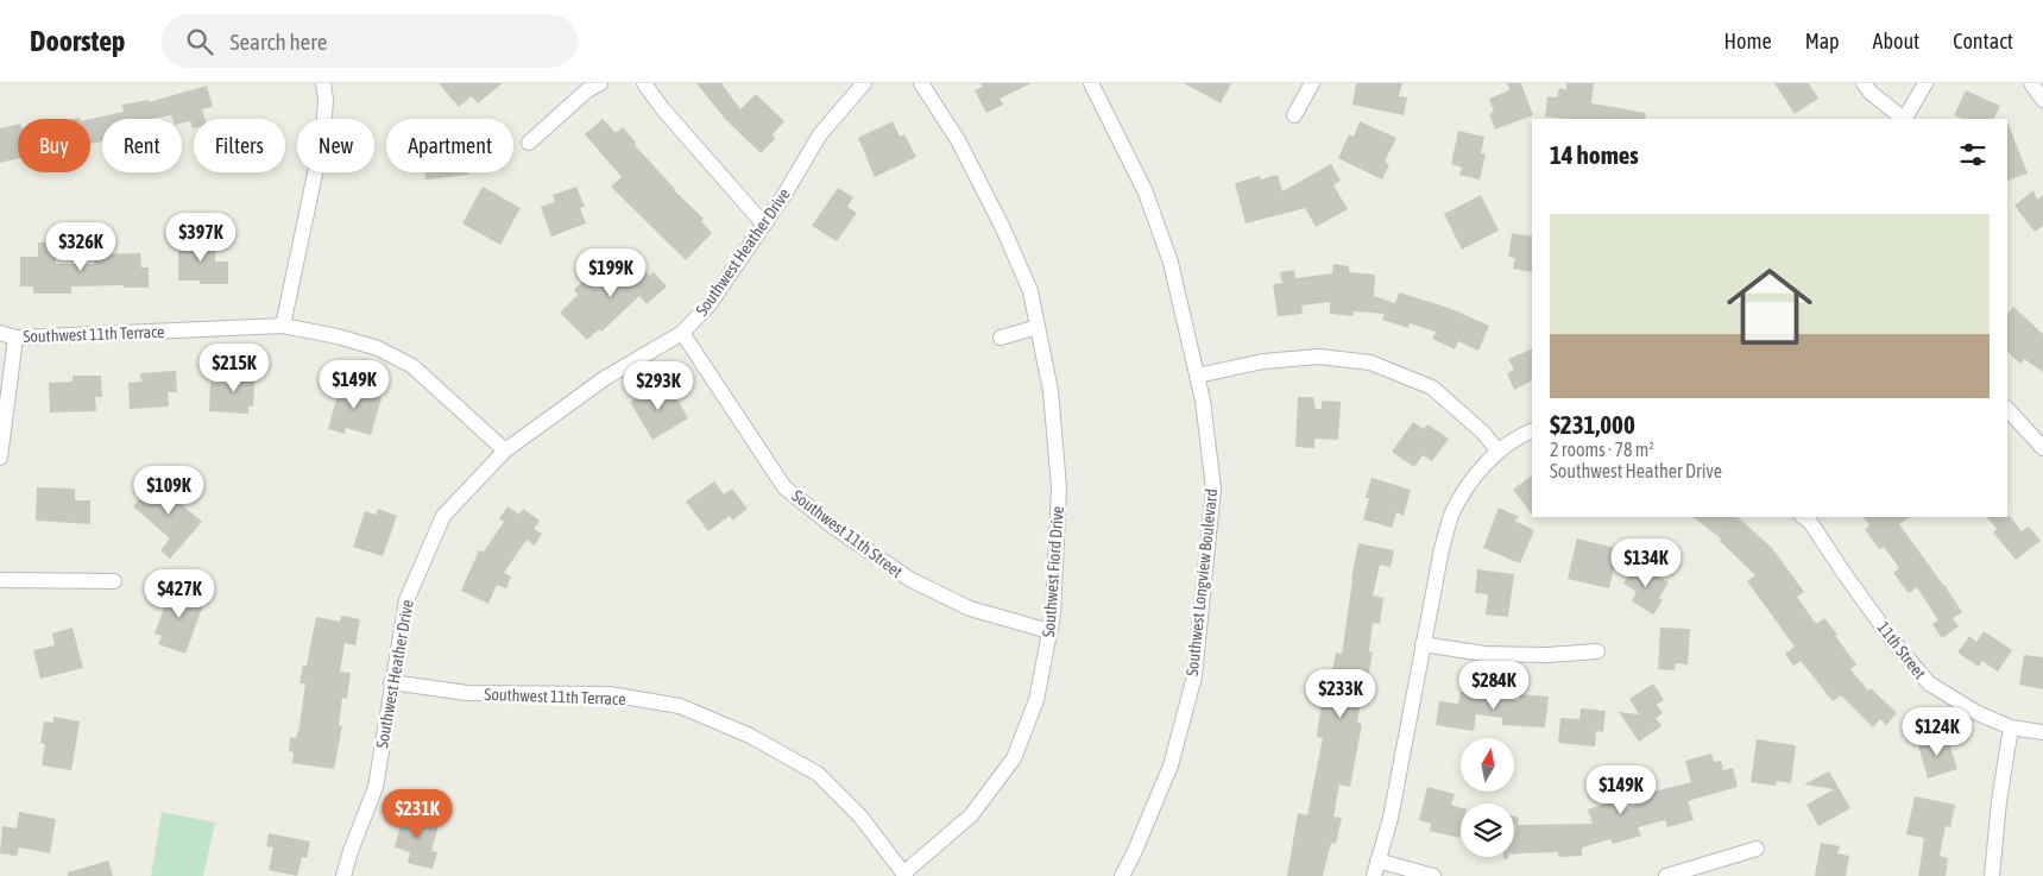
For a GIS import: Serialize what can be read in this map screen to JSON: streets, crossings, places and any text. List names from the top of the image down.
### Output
{
  "streets": {
    "street": [
      "Southwest Heather Drive",
      "Southwest 11th Terrace",
      "Southwest 11th Street",
      "Southwest Fiord Drive",
      "Southwest Longview Boulevard",
      "11th Street"
    ]
  },
  "crossings": [
    ["Southwest Heather Drive", "Southwest 11th Terrace"],
    ["Southwest Heather Drive", "Southwest 11th Street"],
    ["Southwest 11th Terrace", "Southwest Fiord Drive"],
    ["Southwest 11th Street", "Southwest Fiord Drive"]
  ],
  "north": "top",
  "page": {
    "header": "Doorstep",
    "search": "Search here",
    "nav": [
      "Home",
      "Map",
      "About",
      "Contact"
    ],
    "chip": [
      "Buy",
      "Rent",
      "Filters",
      "New",
      "Apartment"
    ],
    "heading": "14 homes",
    "list": [
      {
        "name": "$231,000",
        "note": "2 rooms · 78 m² · Southwest Heather Drive"
      }
    ],
    "price": [
      "$397K",
      "$326K",
      "$199K",
      "$215K",
      "$149K",
      "$293K",
      "$109K",
      "$134K",
      "$427K",
      "$284K",
      "$233K",
      "$124K",
      "$149K",
      "$231K"
    ]
  }
}
